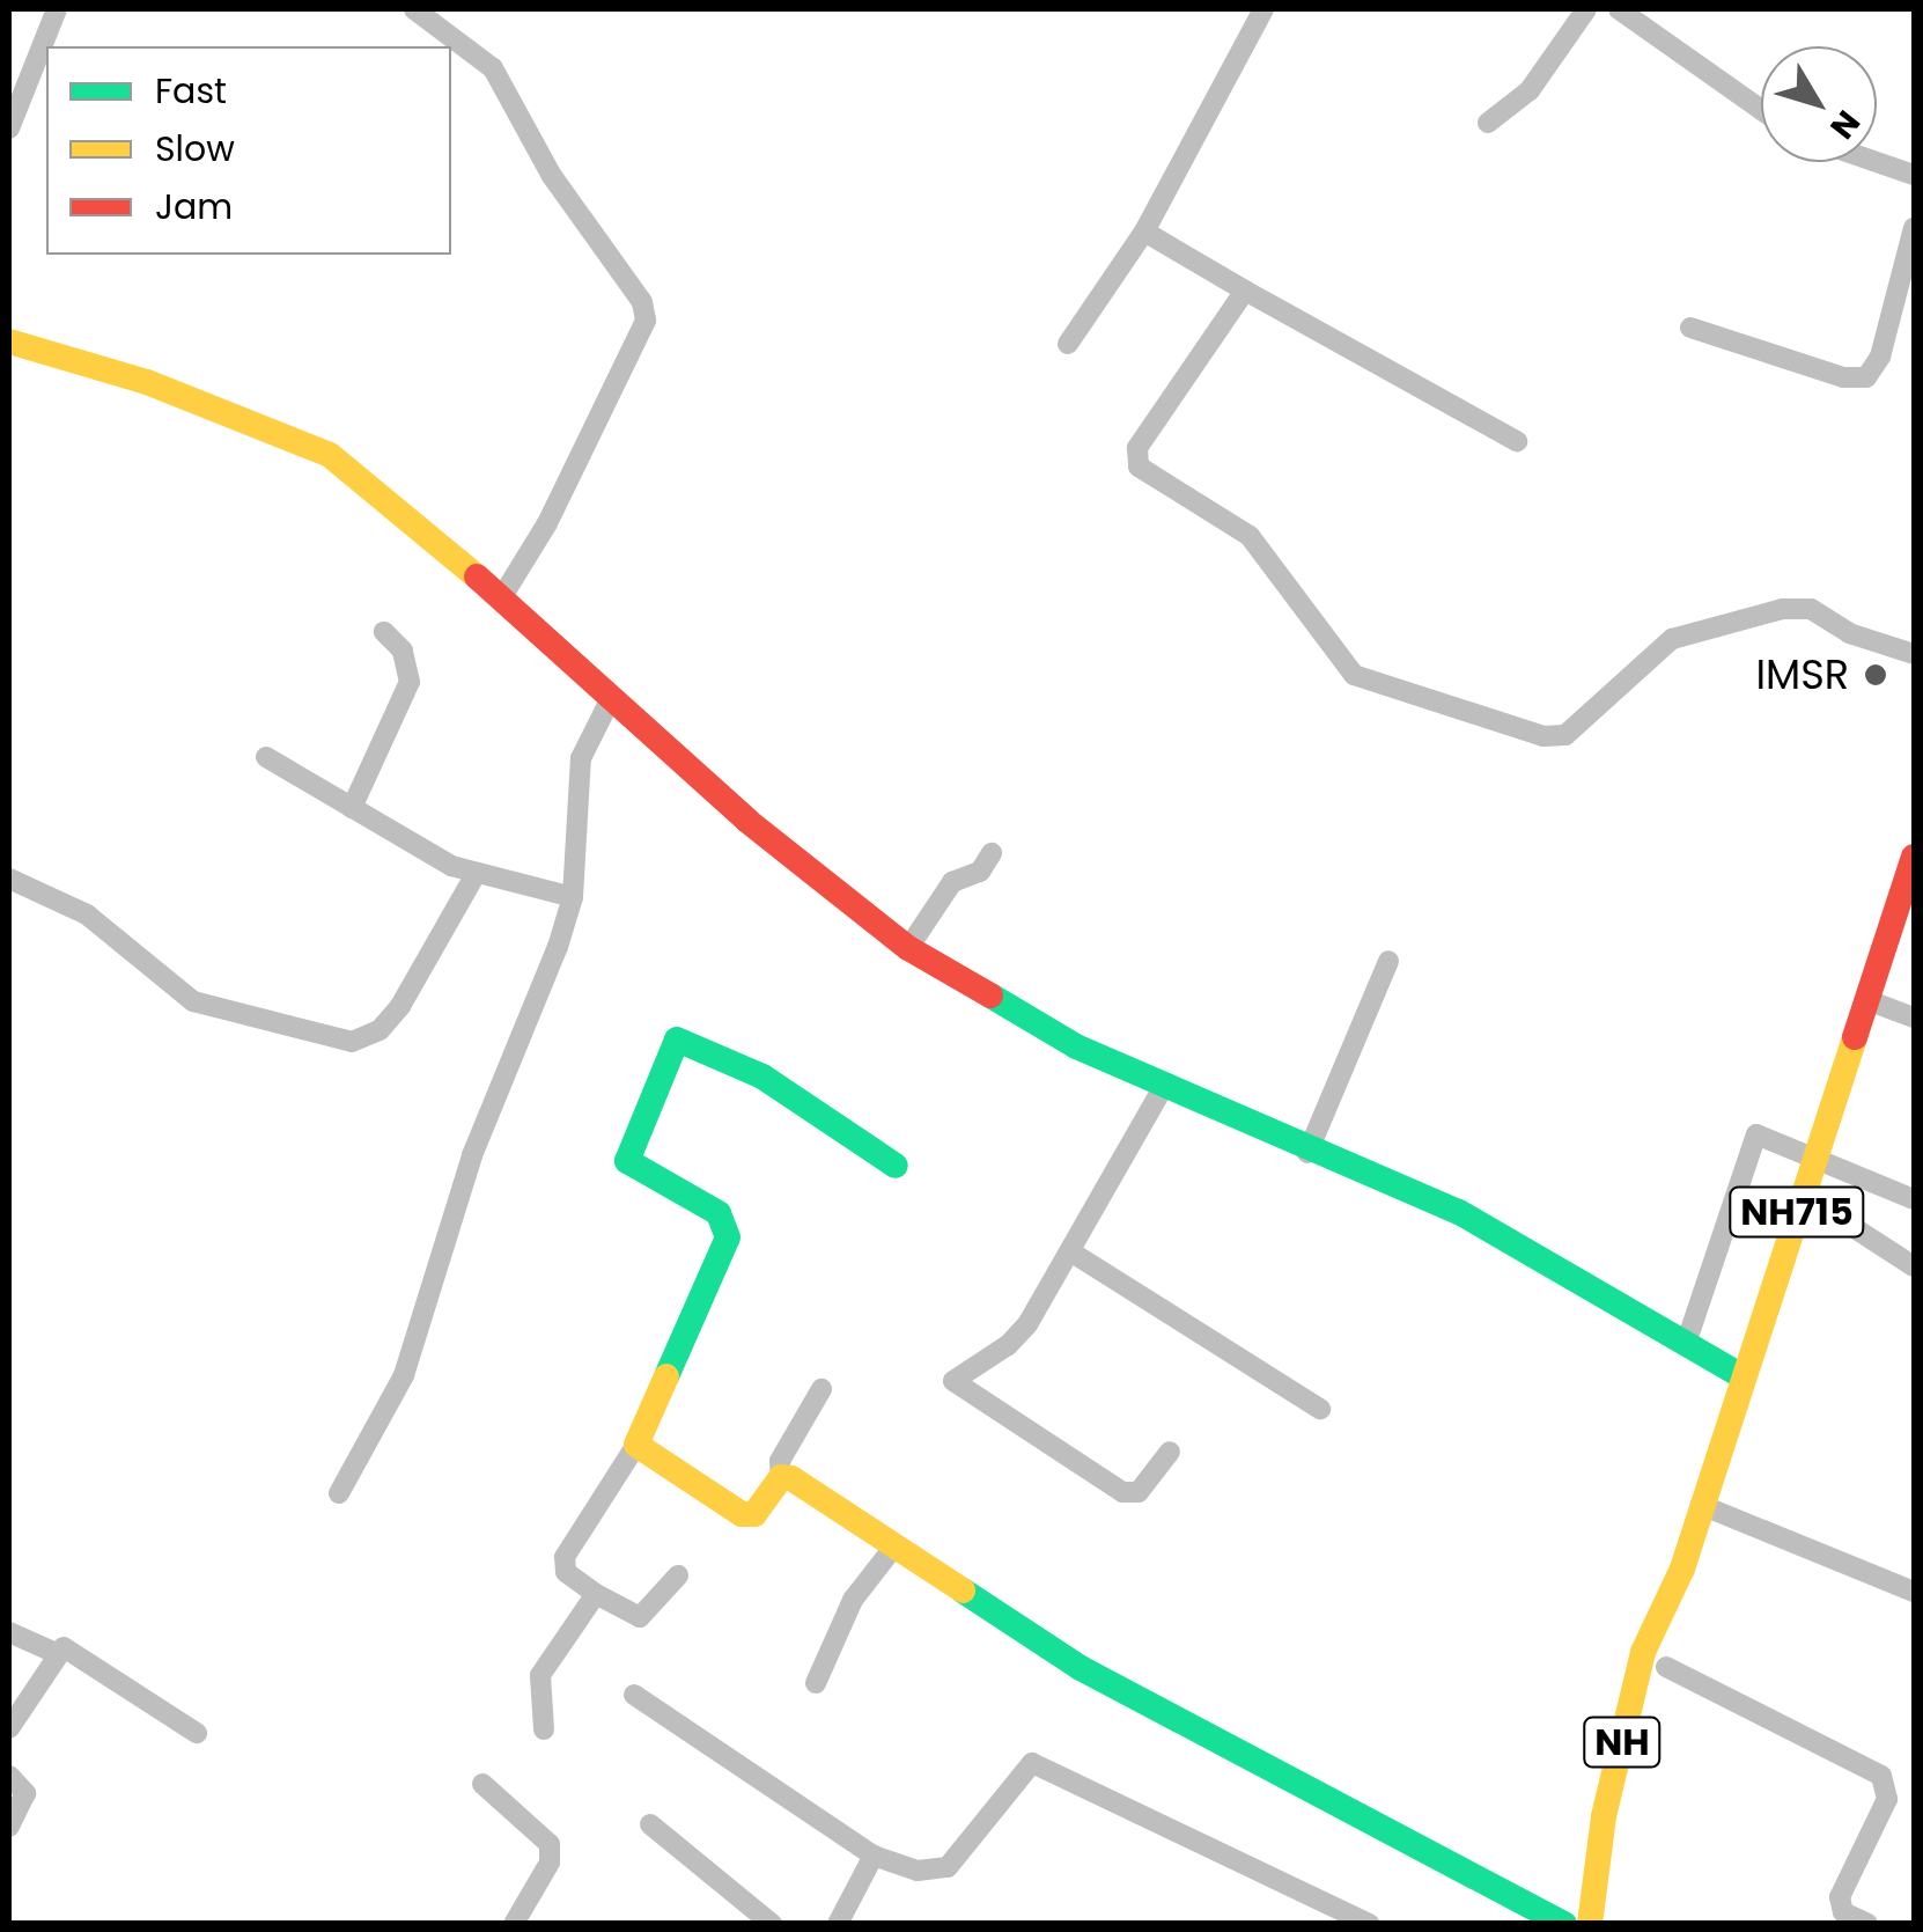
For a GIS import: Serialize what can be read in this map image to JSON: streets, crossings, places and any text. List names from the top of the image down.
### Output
{
  "streets": {
    "main road": ["NH715", "NH"]
  },
  "crossings": [
    ["NH715", "NH"]
  ],
  "places": ["IMSR"],
  "legend": ["Fast", "Slow", "Jam"],
  "north": "bottom right"
}
